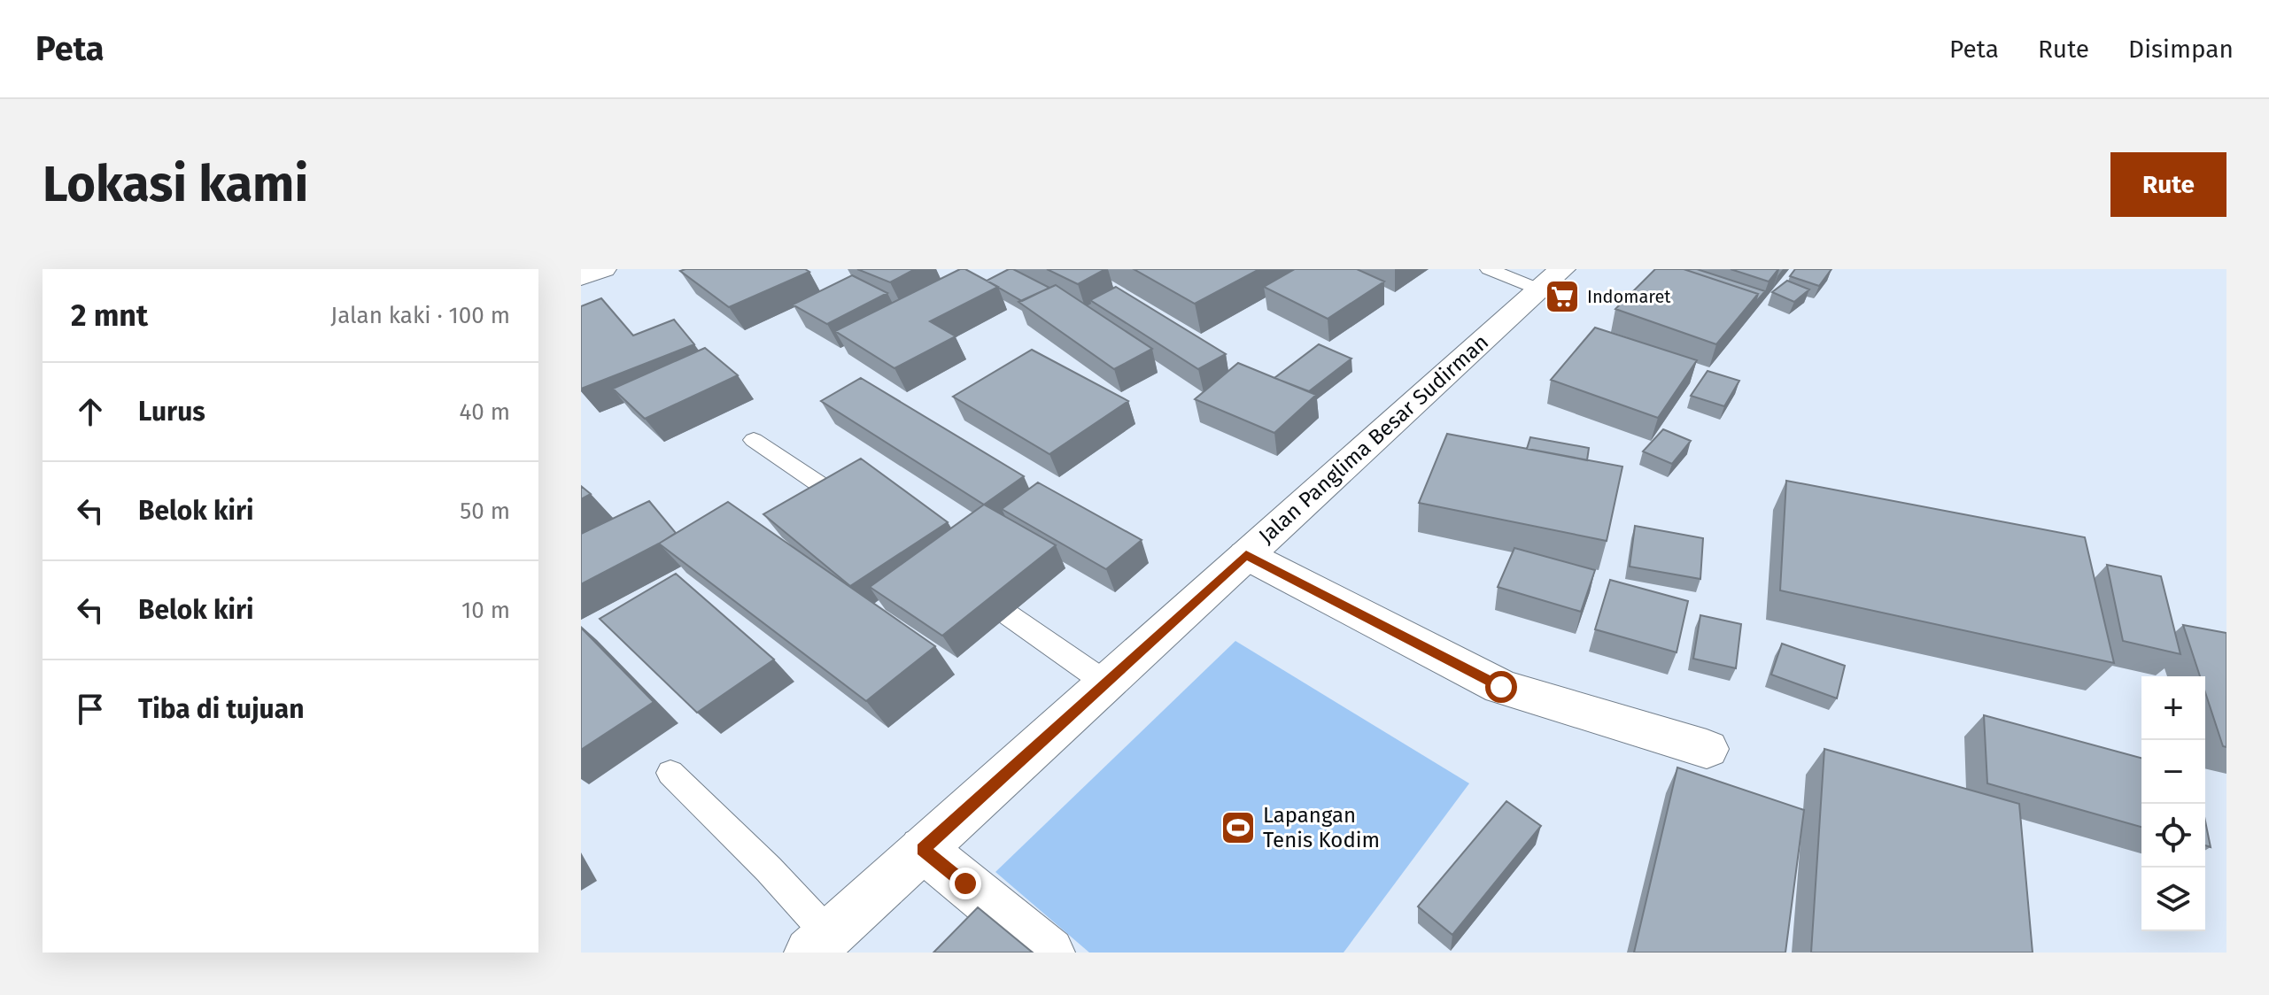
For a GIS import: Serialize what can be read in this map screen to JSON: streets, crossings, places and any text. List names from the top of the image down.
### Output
{
  "streets": {
    "main road": ["Jalan Panglima Besar Sudirman"]
  },
  "places": {
    "supermarket": ["Indomaret"],
    "sports": ["Lapangan Tenis Kodim"]
  },
  "page": {
    "header": "Peta",
    "nav": ["Peta", "Rute", "Disimpan"],
    "buttons": "Rute",
    "title": "Lokasi kami",
    "heading": ["2 mnt", "Jalan kaki · 100 m"],
    "list": [
      ["Lurus", "40 m"],
      ["Belok kiri", "50 m"],
      ["Belok kiri", "10 m"],
      "Tiba di tujuan"
    ],
    "map_buttons": ["+", "−"]
  }
}
